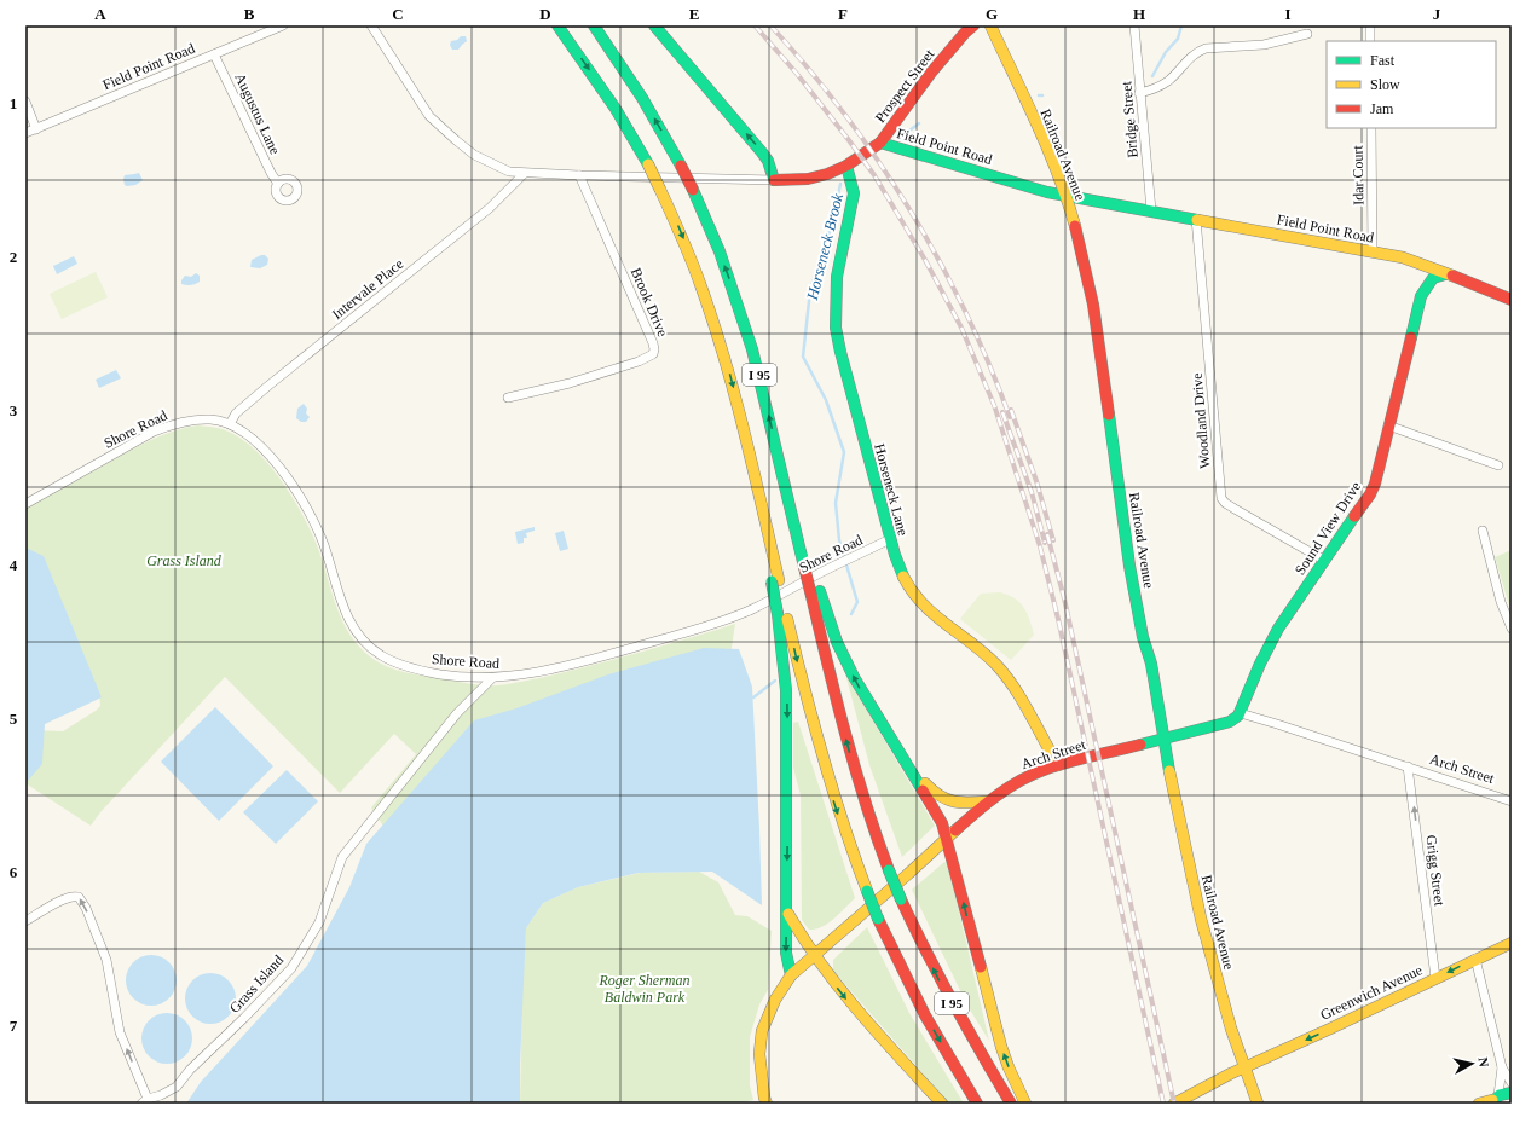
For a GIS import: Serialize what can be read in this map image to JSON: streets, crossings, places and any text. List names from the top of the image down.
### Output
{
  "streets": {
    "main road": [
      "Field Point Road",
      "Prospect Street",
      "Railroad Avenue",
      "I 95",
      "Horseneck Lane",
      "Sound View Drive",
      "Arch Street",
      "Greenwich Avenue"
    ],
    "street": [
      "Augustus Lane",
      "Bridge Street",
      "Idar Court",
      "Intervale Place",
      "Brook Drive",
      "Woodland Drive",
      "Shore Road",
      "Grigg Street",
      "Grass Island"
    ]
  },
  "crossings": [
    ["Field Point Road", "Prospect Street"],
    ["Field Point Road", "Augustus Lane"],
    ["Field Point Road", "Bridge Street"],
    ["Field Point Road", "Railroad Avenue"],
    ["Field Point Road", "Idar Court"],
    ["Field Point Road", "Intervale Place"],
    ["Field Point Road", "Brook Drive"],
    ["Field Point Road", "Woodland Drive"],
    ["Field Point Road", "Horseneck Lane"],
    ["Field Point Road", "Sound View Drive"],
    ["Railroad Avenue", "Arch Street"],
    ["Railroad Avenue", "Greenwich Avenue"],
    ["Intervale Place", "Shore Road"],
    ["Woodland Drive", "Sound View Drive"],
    ["Shore Road", "Horseneck Lane"],
    ["Shore Road", "Grass Island"],
    ["Horseneck Lane", "Arch Street"],
    ["Sound View Drive", "Arch Street"],
    ["Arch Street", "Grigg Street"],
    ["Grigg Street", "Greenwich Avenue"]
  ],
  "one_way": ["Grigg Street", "Greenwich Avenue"],
  "water": ["Horseneck Brook"],
  "parks": ["Grass Island", "Roger Sherman Baldwin Park"],
  "legend": ["Fast", "Slow", "Jam"],
  "north": "right",
  "grid": {
    "columns": [
      "A",
      "B",
      "C",
      "D",
      "E",
      "F",
      "G",
      "H",
      "I",
      "J"
    ],
    "rows": [
      "1",
      "2",
      "3",
      "4",
      "5",
      "6",
      "7"
    ]
  }
}
